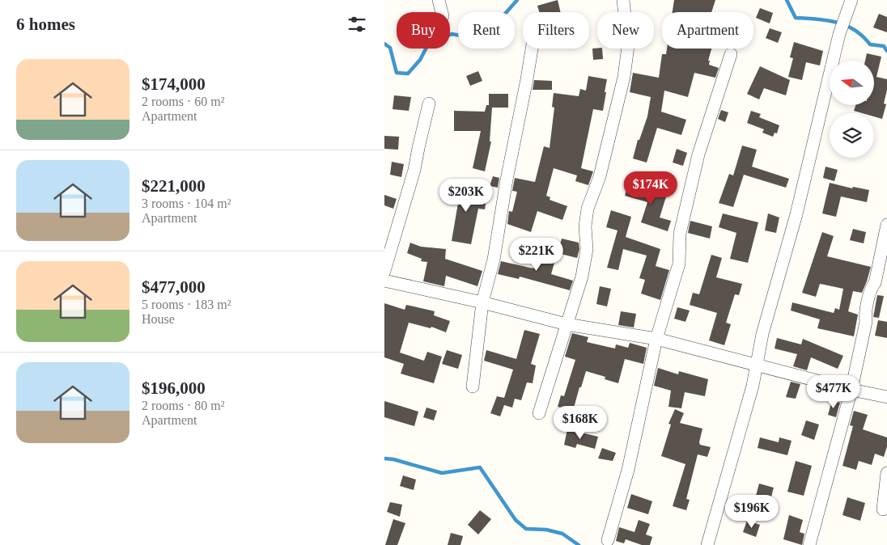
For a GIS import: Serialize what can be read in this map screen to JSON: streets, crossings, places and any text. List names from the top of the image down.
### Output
{
  "north": "left",
  "page": {
    "heading": "6 homes",
    "chip": [
      "Buy",
      "Rent",
      "Filters",
      "New",
      "Apartment"
    ],
    "list": [
      {
        "name": "$174,000",
        "note": "2 rooms · 60 m² · Apartment"
      },
      {
        "name": "$221,000",
        "note": "3 rooms · 104 m² · Apartment"
      },
      {
        "name": "$477,000",
        "note": "5 rooms · 183 m² · House"
      },
      {
        "name": "$196,000",
        "note": "2 rooms · 80 m² · Apartment"
      }
    ],
    "price": [
      "$174K",
      "$203K",
      "$221K",
      "$477K",
      "$168K",
      "$196K"
    ]
  }
}
